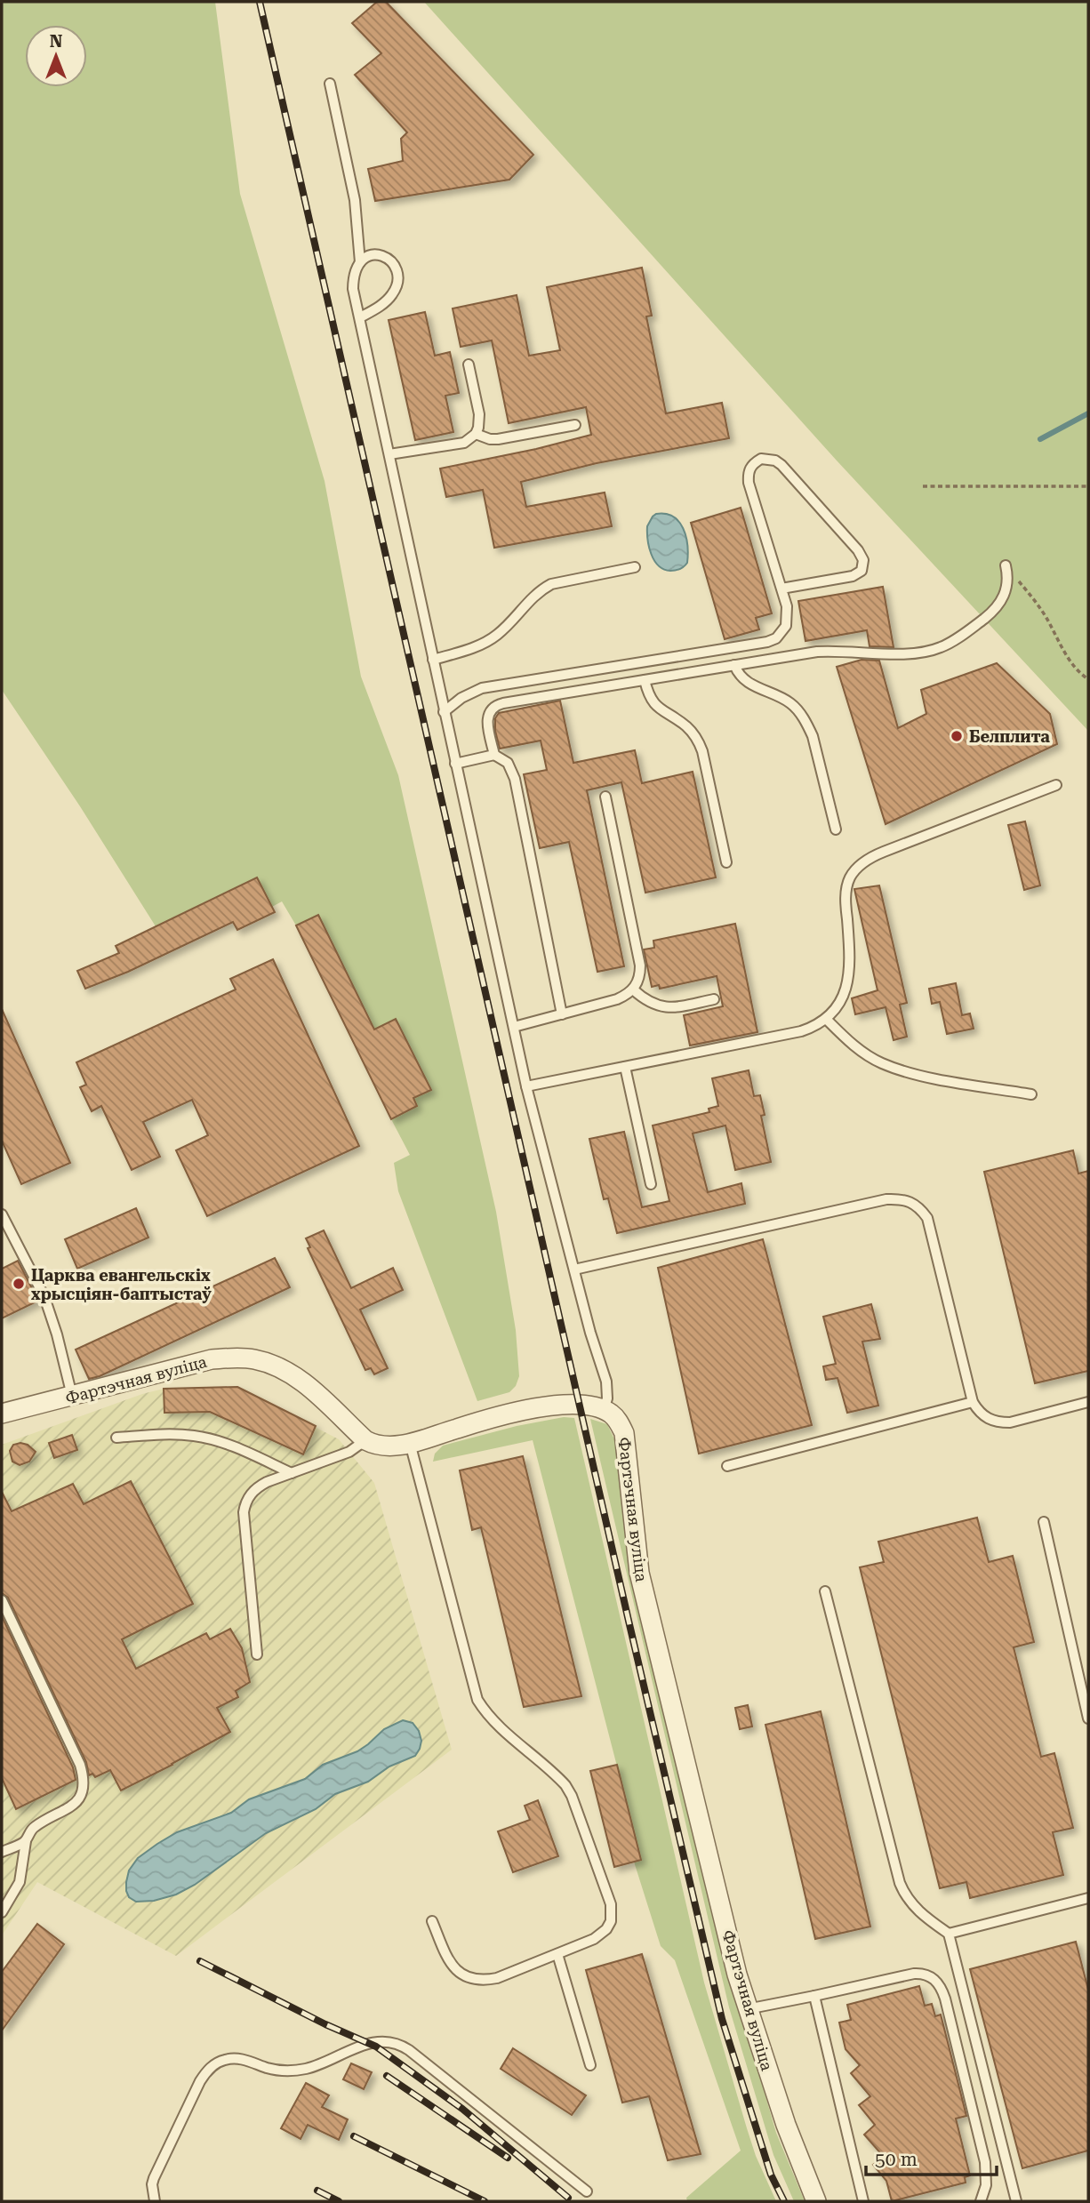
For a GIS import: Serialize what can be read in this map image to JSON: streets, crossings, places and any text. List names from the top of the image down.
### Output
{
  "streets": {
    "street": ["Фартэчная вуліца"]
  },
  "places": ["Белплита", "Царква евангельскіх хрысціян-баптыстаў"],
  "scale_bar": "50 m",
  "north": "top"
}
